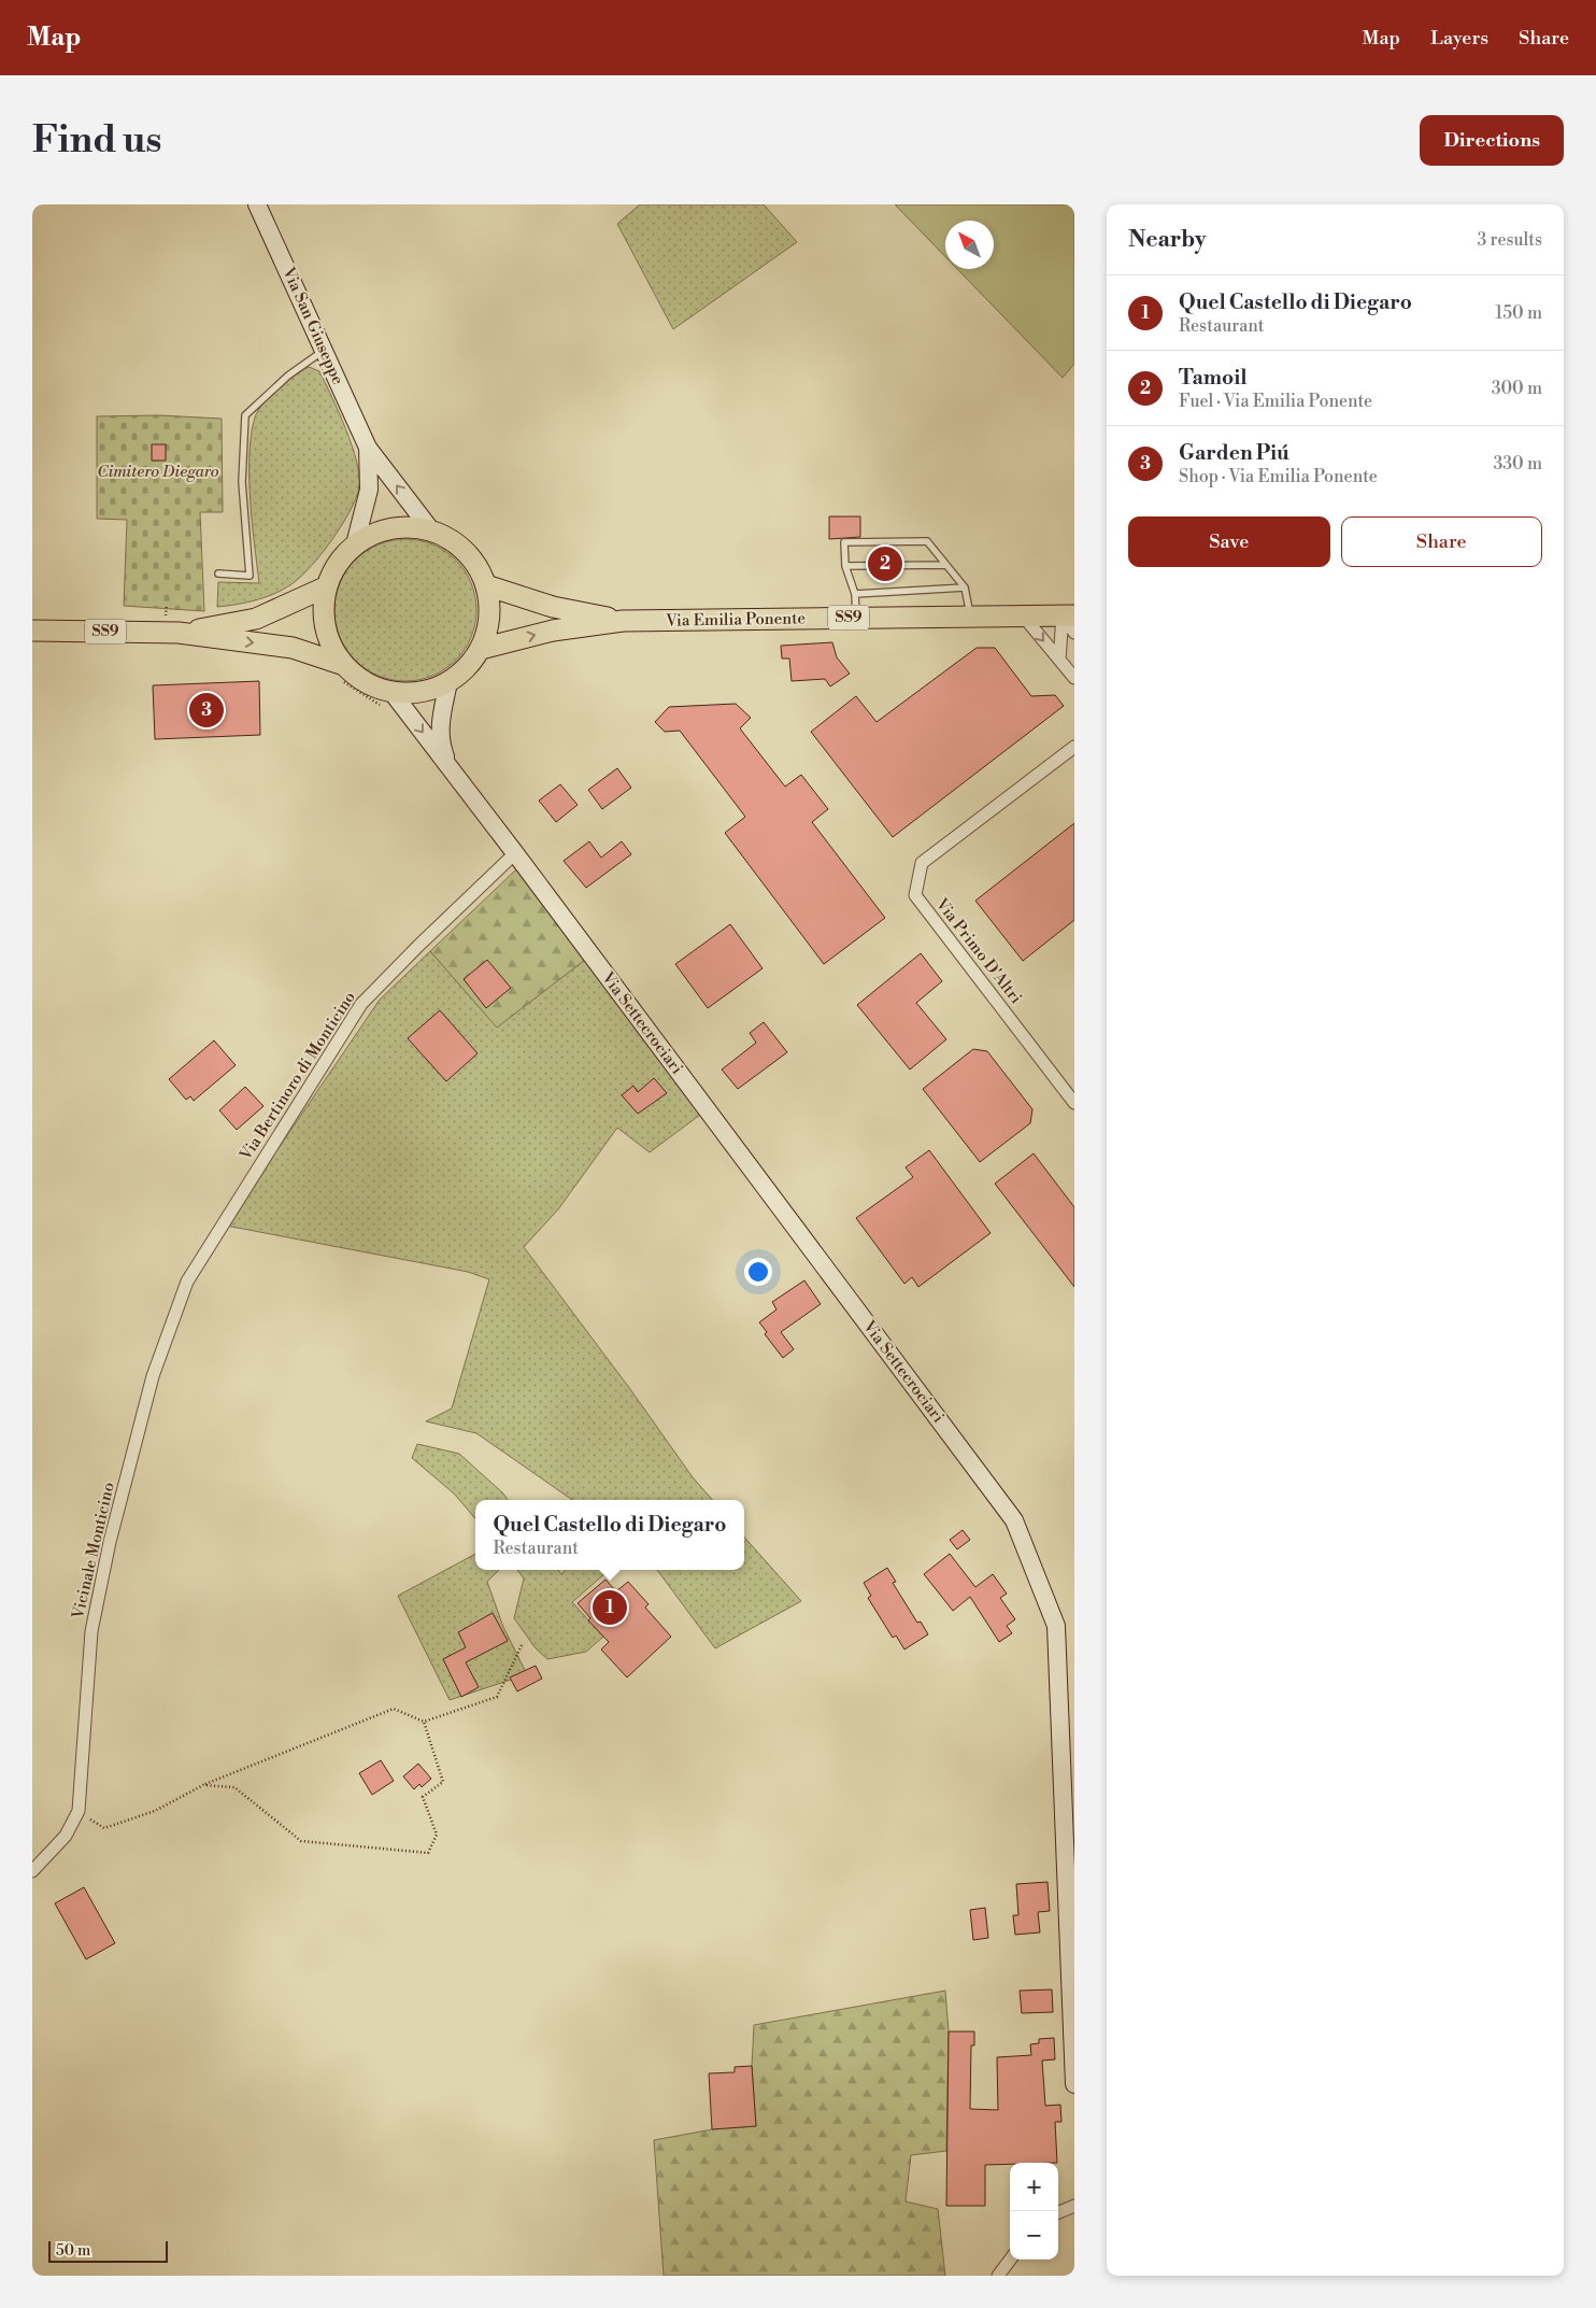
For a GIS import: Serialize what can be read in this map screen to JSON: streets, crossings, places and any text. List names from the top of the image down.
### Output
{
  "streets": {
    "main road": [
      "Via San Giuseppe",
      "SS9",
      "Via Emilia Ponente",
      "Via Settecrociari"
    ],
    "street": ["Via Primo D'Altri", "Via Bertinoro di Monticino", "Vicinale Monticino"]
  },
  "crossings": [
    ["Via San Giuseppe", "Via Emilia Ponente"],
    ["Via San Giuseppe", "Via Settecrociari"],
    ["Via Emilia Ponente", "Via Settecrociari"],
    ["Via Settecrociari", "Via Bertinoro di Monticino"],
    ["Via Bertinoro di Monticino", "Vicinale Monticino"]
  ],
  "parks": ["Cimitero Diegaro"],
  "scale_bar": "50 m",
  "north": "top left",
  "page": {
    "header": "Map",
    "nav": ["Map", "Layers", "Share"],
    "buttons": [
      "Directions",
      ["Save", "Share"]
    ],
    "title": "Find us",
    "heading": ["Nearby", "3 results"],
    "list": [
      {
        "mark": "1",
        "name": "Quel Castello di Diegaro",
        "note": "Restaurant",
        "value": "150 m"
      },
      {
        "mark": "2",
        "name": "Tamoil",
        "note": "Fuel · Via Emilia Ponente",
        "value": "300 m"
      },
      {
        "mark": "3",
        "name": "Garden Piú",
        "note": "Shop · Via Emilia Ponente",
        "value": "330 m"
      }
    ],
    "pins": ["2", "3", "1"],
    "popup": ["Quel Castello di Diegaro", "Restaurant"],
    "map_buttons": ["+", "−"],
    "scale": "50 m"
  }
}
